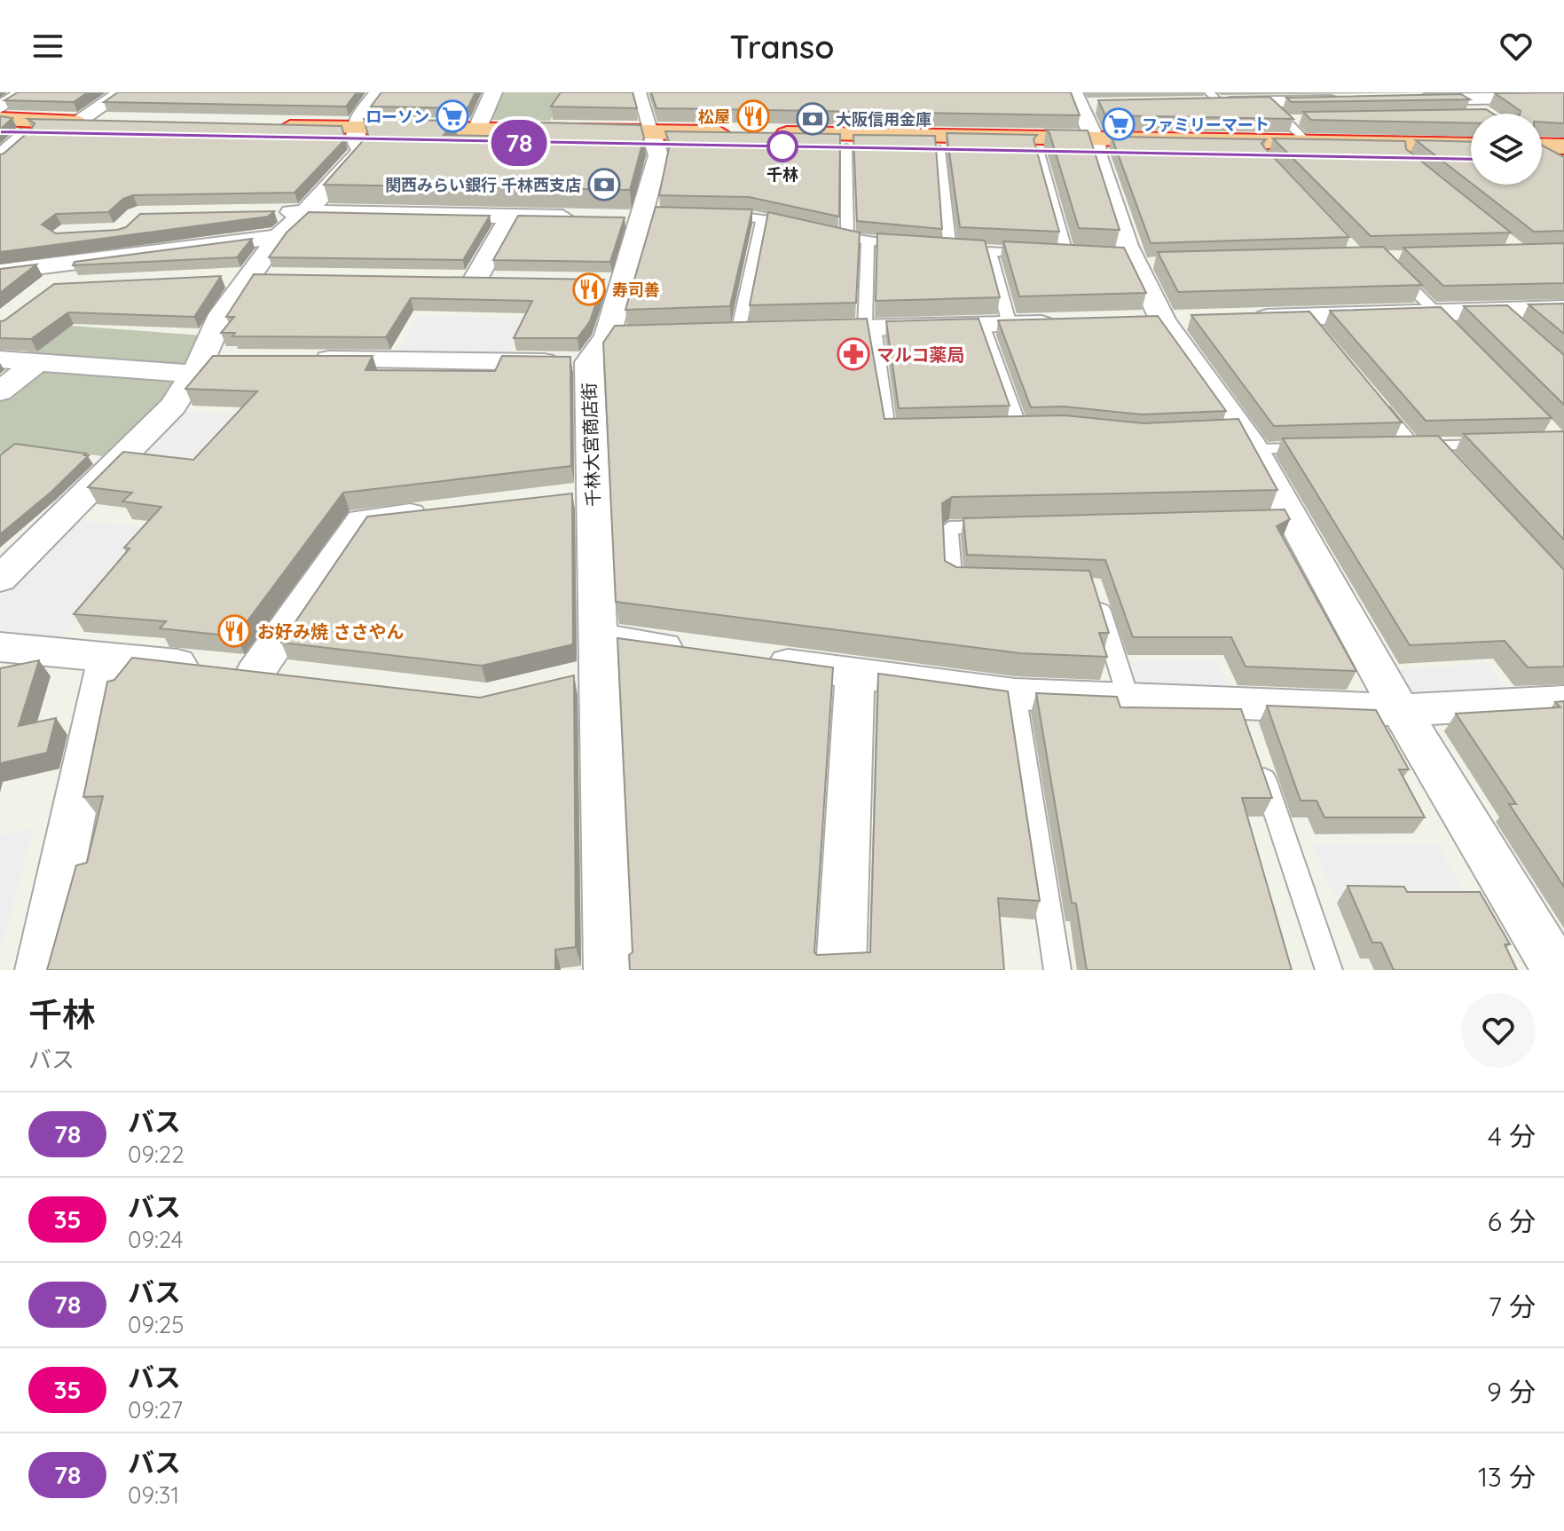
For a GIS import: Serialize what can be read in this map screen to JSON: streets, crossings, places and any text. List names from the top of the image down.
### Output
{
  "streets": {
    "street": ["千林大宮商店街"]
  },
  "places": {
    "supermarket": ["ローソン", "ファミリーマート"],
    "restaurant": ["松屋", "寿司善", "お好み焼 ささやん"],
    "bank": ["大阪信用金庫", "関西みらい銀行 千林西支店"],
    "other": ["千林"],
    "pharmacy": ["マルコ薬局"]
  },
  "lines": ["bus line 78"],
  "page": {
    "header": "Transo",
    "on_map": "78",
    "heading": ["千林", "バス"],
    "list": [
      {
        "mark": "78",
        "name": "バス",
        "note": "09:22",
        "value": "4 分"
      },
      {
        "mark": "35",
        "name": "バス",
        "note": "09:24",
        "value": "6 分"
      },
      {
        "mark": "78",
        "name": "バス",
        "note": "09:25",
        "value": "7 分"
      },
      {
        "mark": "35",
        "name": "バス",
        "note": "09:27",
        "value": "9 分"
      },
      {
        "mark": "78",
        "name": "バス",
        "note": "09:31",
        "value": "13 分"
      }
    ]
  }
}
